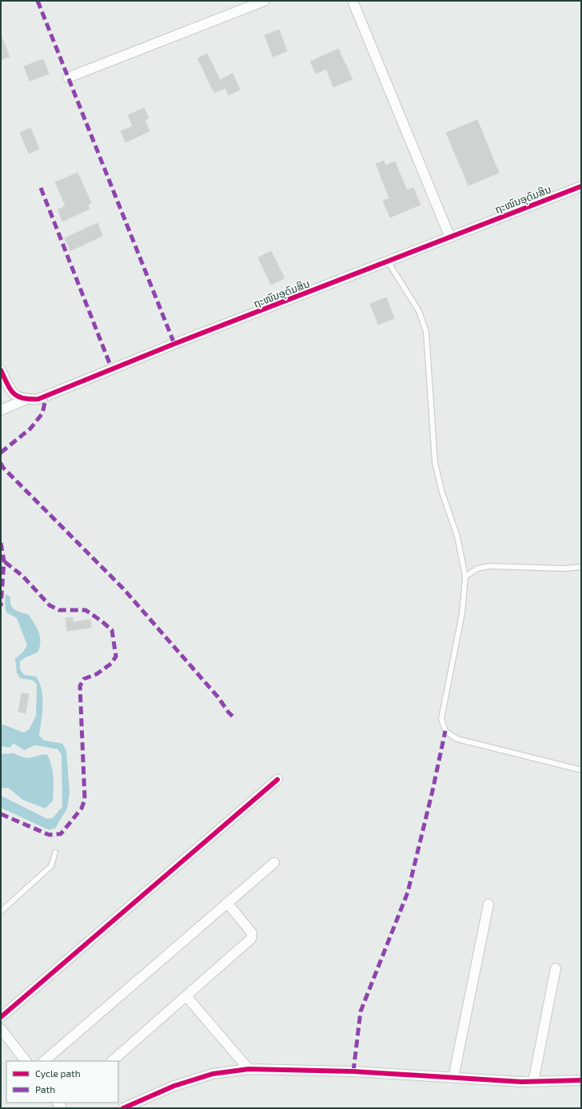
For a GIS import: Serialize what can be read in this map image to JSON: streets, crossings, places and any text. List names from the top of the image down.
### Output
{
  "streets": {
    "street": ["ຖະໜົນອຸດົມສິນ"]
  },
  "legend": ["Cycle path", "Path"]
}
